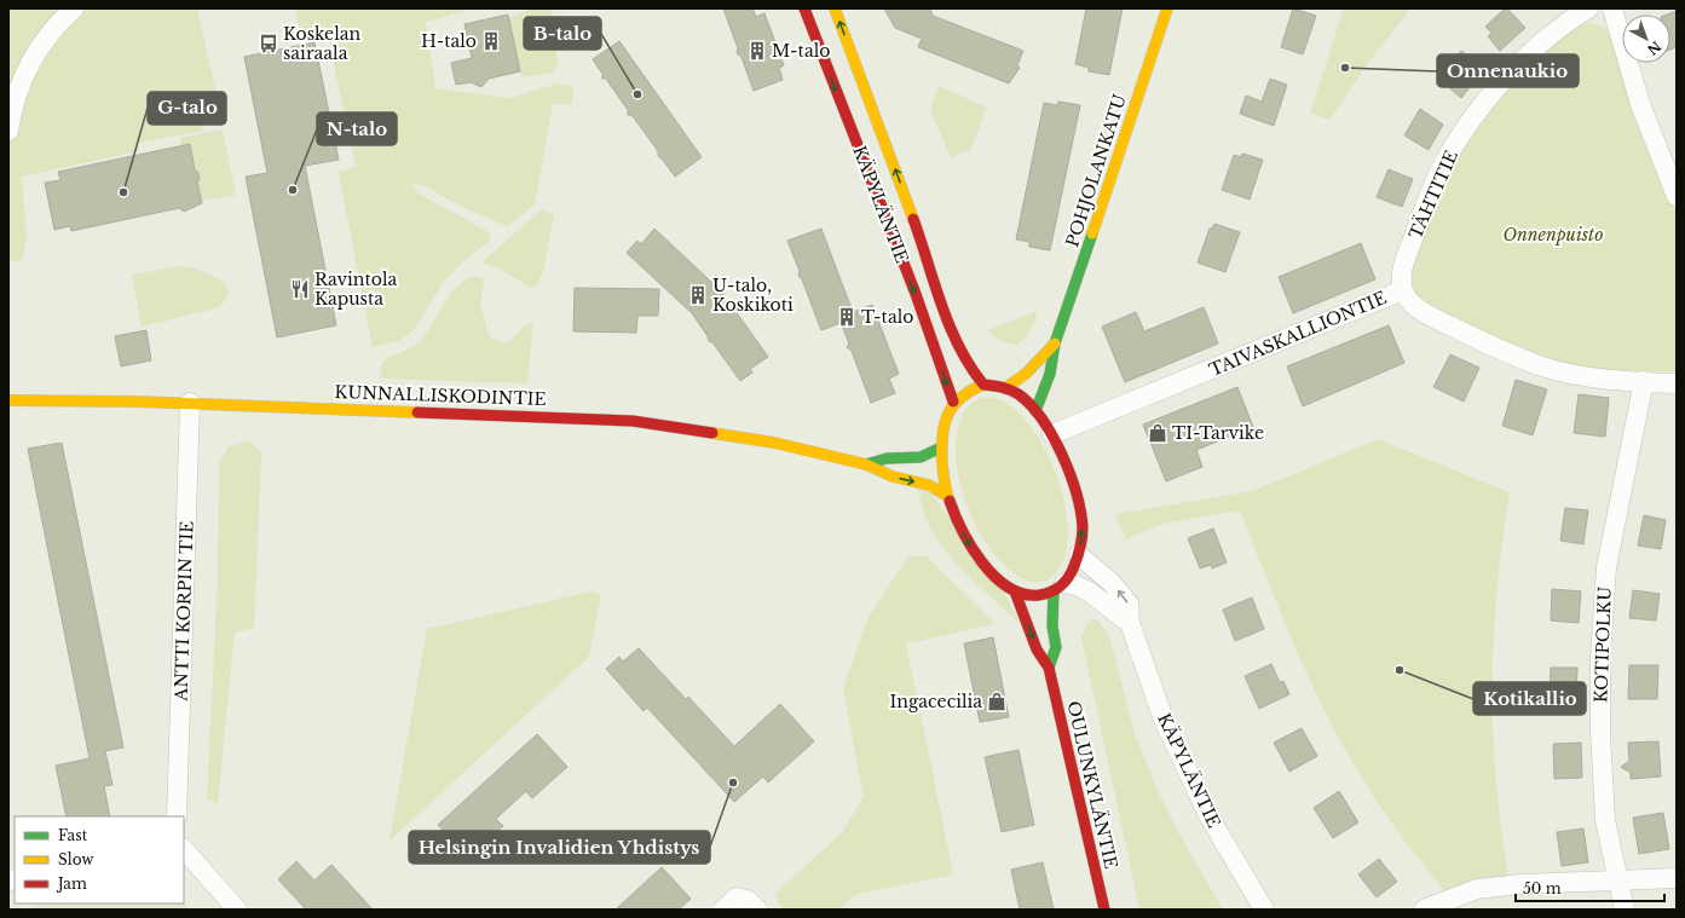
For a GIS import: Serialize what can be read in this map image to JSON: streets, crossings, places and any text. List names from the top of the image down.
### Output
{
  "streets": {
    "main road": [
      "POHJOLANKATU",
      "KÄPYLÄNTIE",
      "KUNNALLISKODINTIE",
      "OULUNKYLÄNTIE"
    ],
    "street": [
      "TÄHTITIE",
      "TAIVASKALLIONTIE",
      "ANTTI KORPIN TIE",
      "KOTIPOLKU"
    ]
  },
  "crossings": [
    ["TÄHTITIE", "TAIVASKALLIONTIE"],
    ["TAIVASKALLIONTIE", "KOTIPOLKU"],
    ["KUNNALLISKODINTIE", "ANTTI KORPIN TIE"]
  ],
  "parks": ["Onnenpuisto"],
  "places": {
    "building": [
      "H-talo",
      "M-talo",
      "U-talo, Koskikoti",
      "T-talo"
    ],
    "bus stop": ["Koskelan sairaala"],
    "other": [
      "Onnenaukio",
      "B-talo",
      "N-talo",
      "G-talo",
      "Kotikallio",
      "Helsingin Invalidien Yhdistys"
    ],
    "restaurant": ["Ravintola Kapusta"],
    "shop": ["TI-Tarvike", "Ingacecilia"]
  },
  "legend": ["Fast", "Slow", "Jam"],
  "scale_bar": "50 m",
  "north": "bottom right"
}
